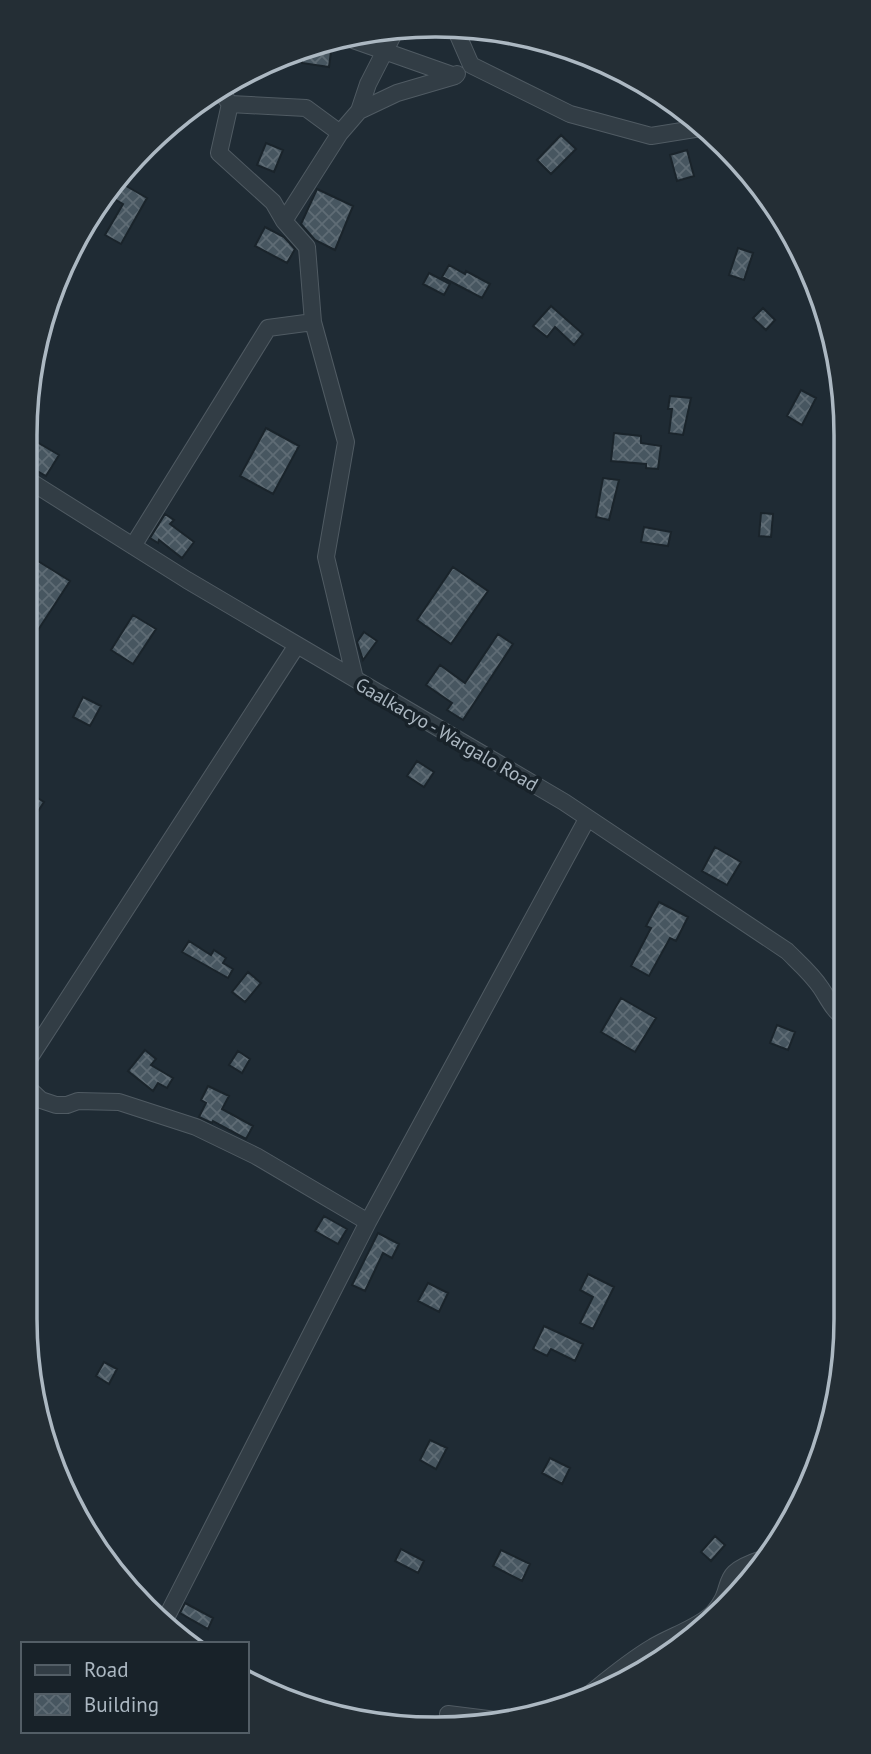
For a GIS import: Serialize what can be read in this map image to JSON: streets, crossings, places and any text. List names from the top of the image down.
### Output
{
  "streets": {
    "street": ["Gaalkacyo - Wargalo Road"]
  },
  "legend": ["Road", "Building"]
}
